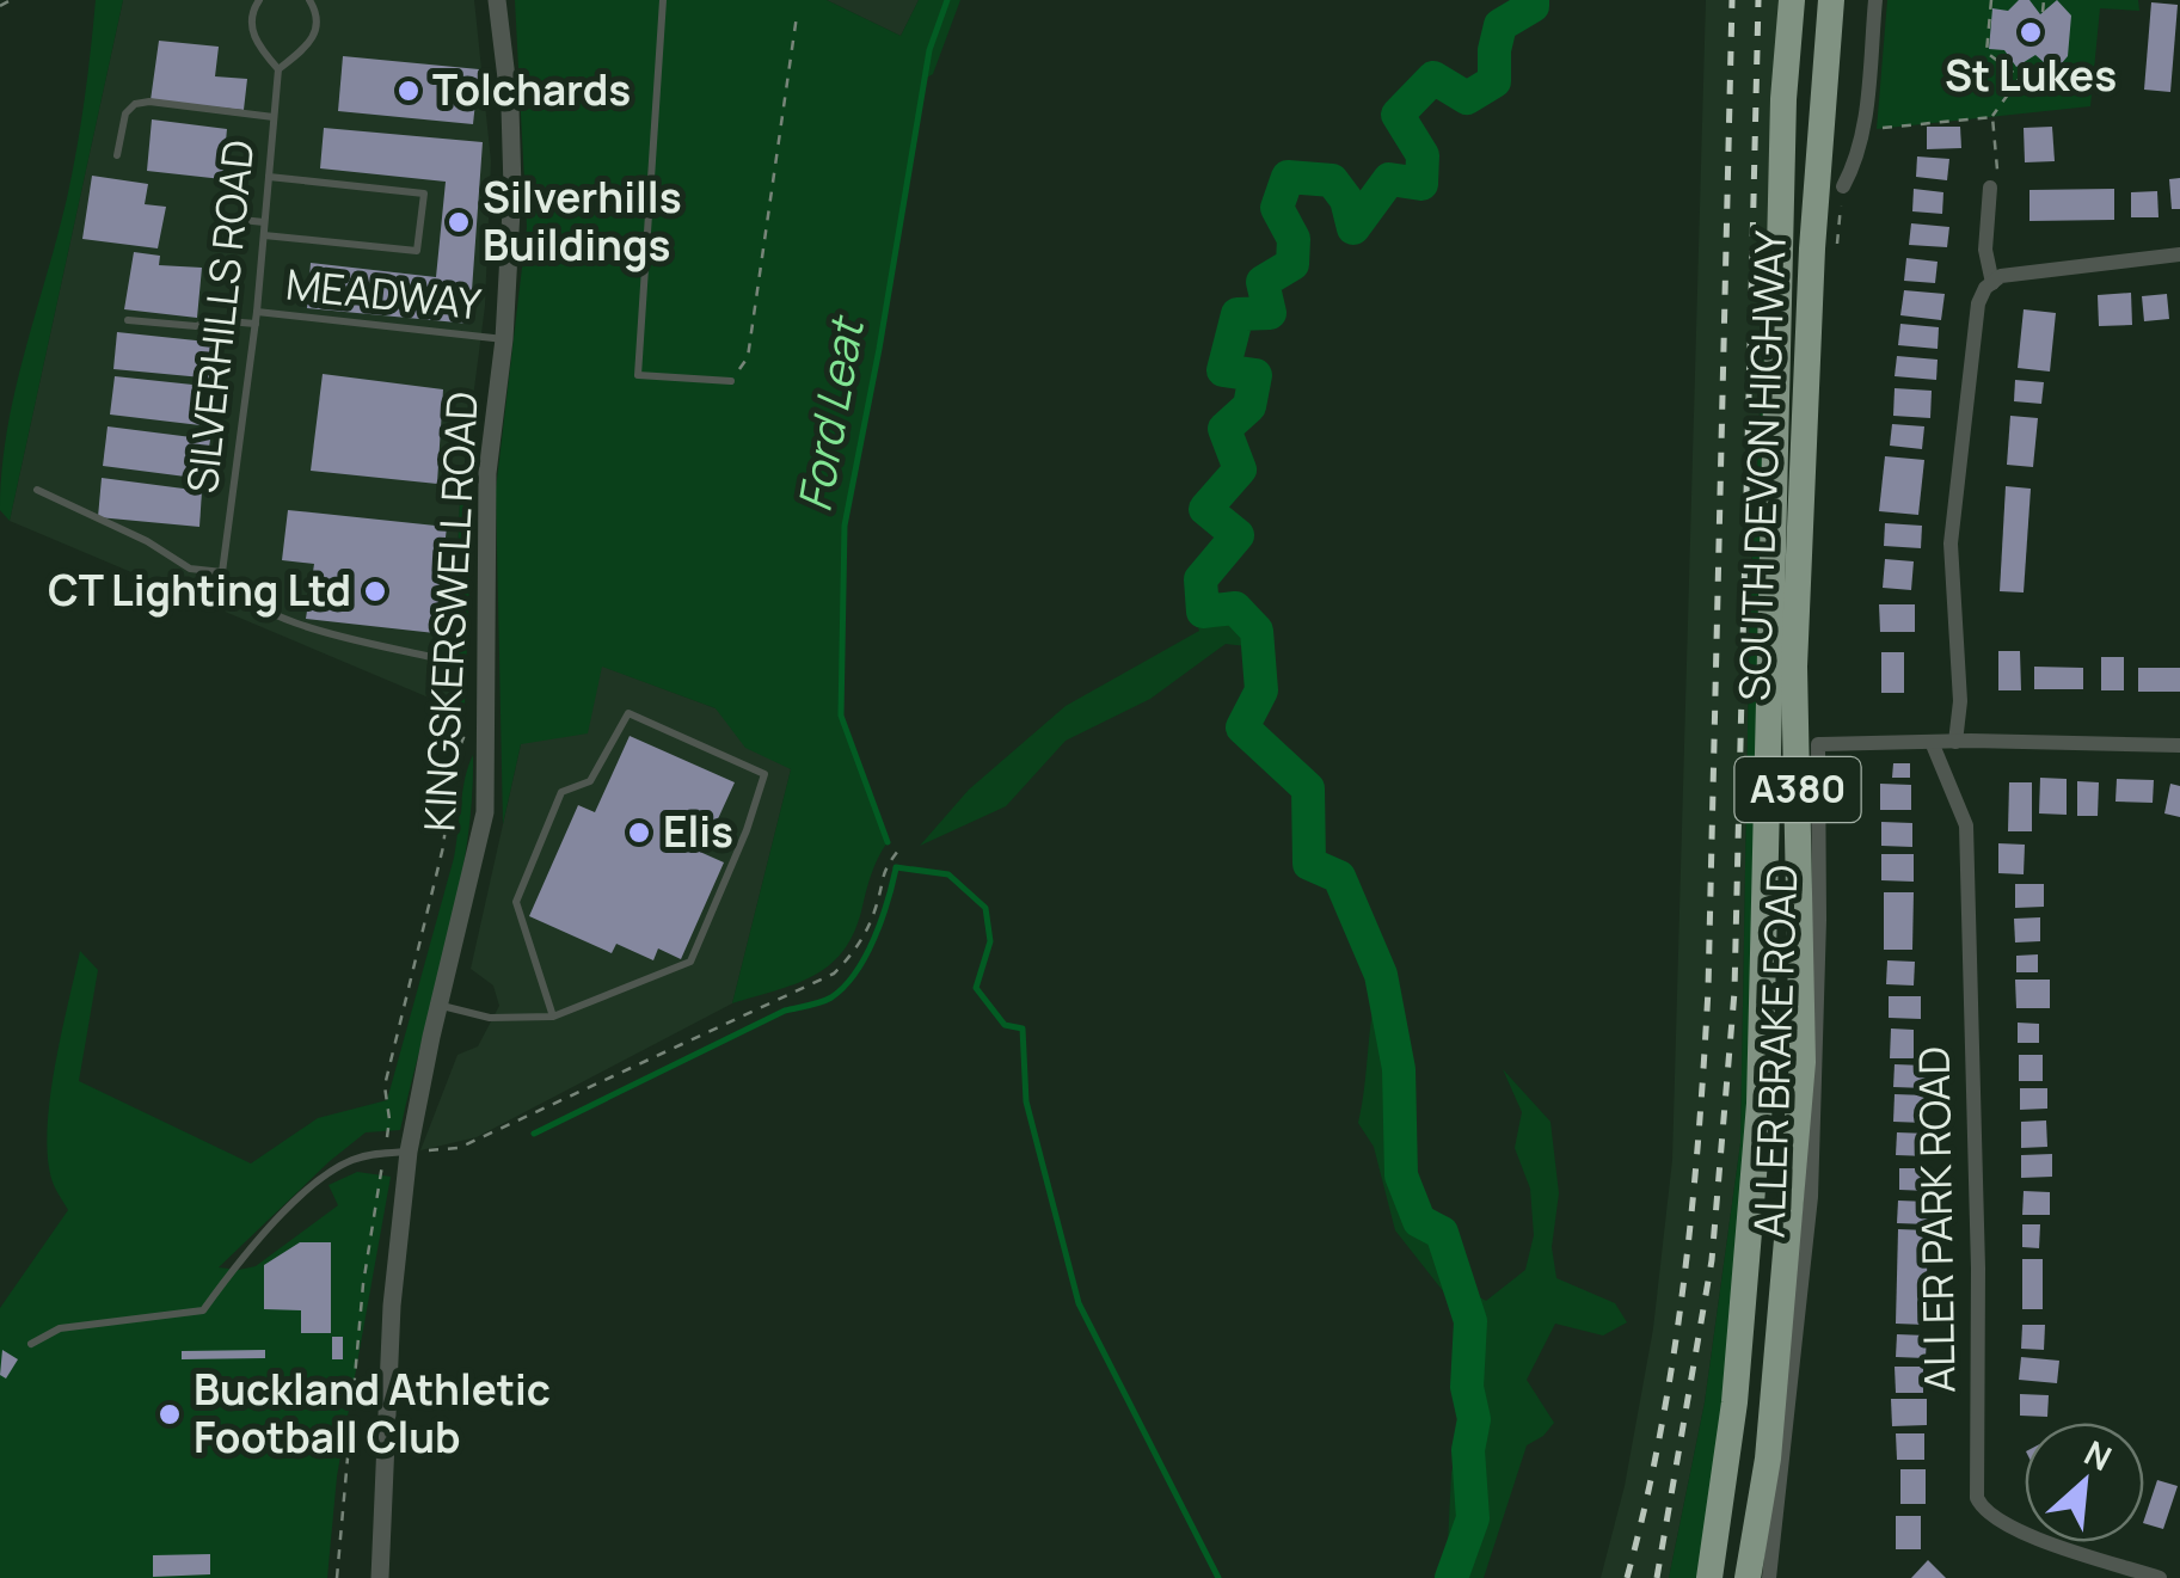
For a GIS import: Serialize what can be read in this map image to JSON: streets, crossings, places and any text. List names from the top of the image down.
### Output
{
  "streets": {
    "highway": ["SOUTH DEVON HIGHWAY", "A380"],
    "street": ["KINGSKERSWELL ROAD", "ALLER BRAKE ROAD", "ALLER PARK ROAD"],
    "lane": ["MEADWAY", "SILVERHILLS ROAD"]
  },
  "crossings": [
    ["MEADWAY", "SILVERHILLS ROAD"],
    ["MEADWAY", "KINGSKERSWELL ROAD"],
    ["ALLER BRAKE ROAD", "ALLER PARK ROAD"]
  ],
  "water": ["Ford Leat"],
  "places": [
    "St Lukes",
    "Tolchards",
    "Silverhills Buildings",
    "CT Lighting Ltd",
    "Elis",
    "Buckland Athletic Football Club"
  ],
  "north": "top right"
}
